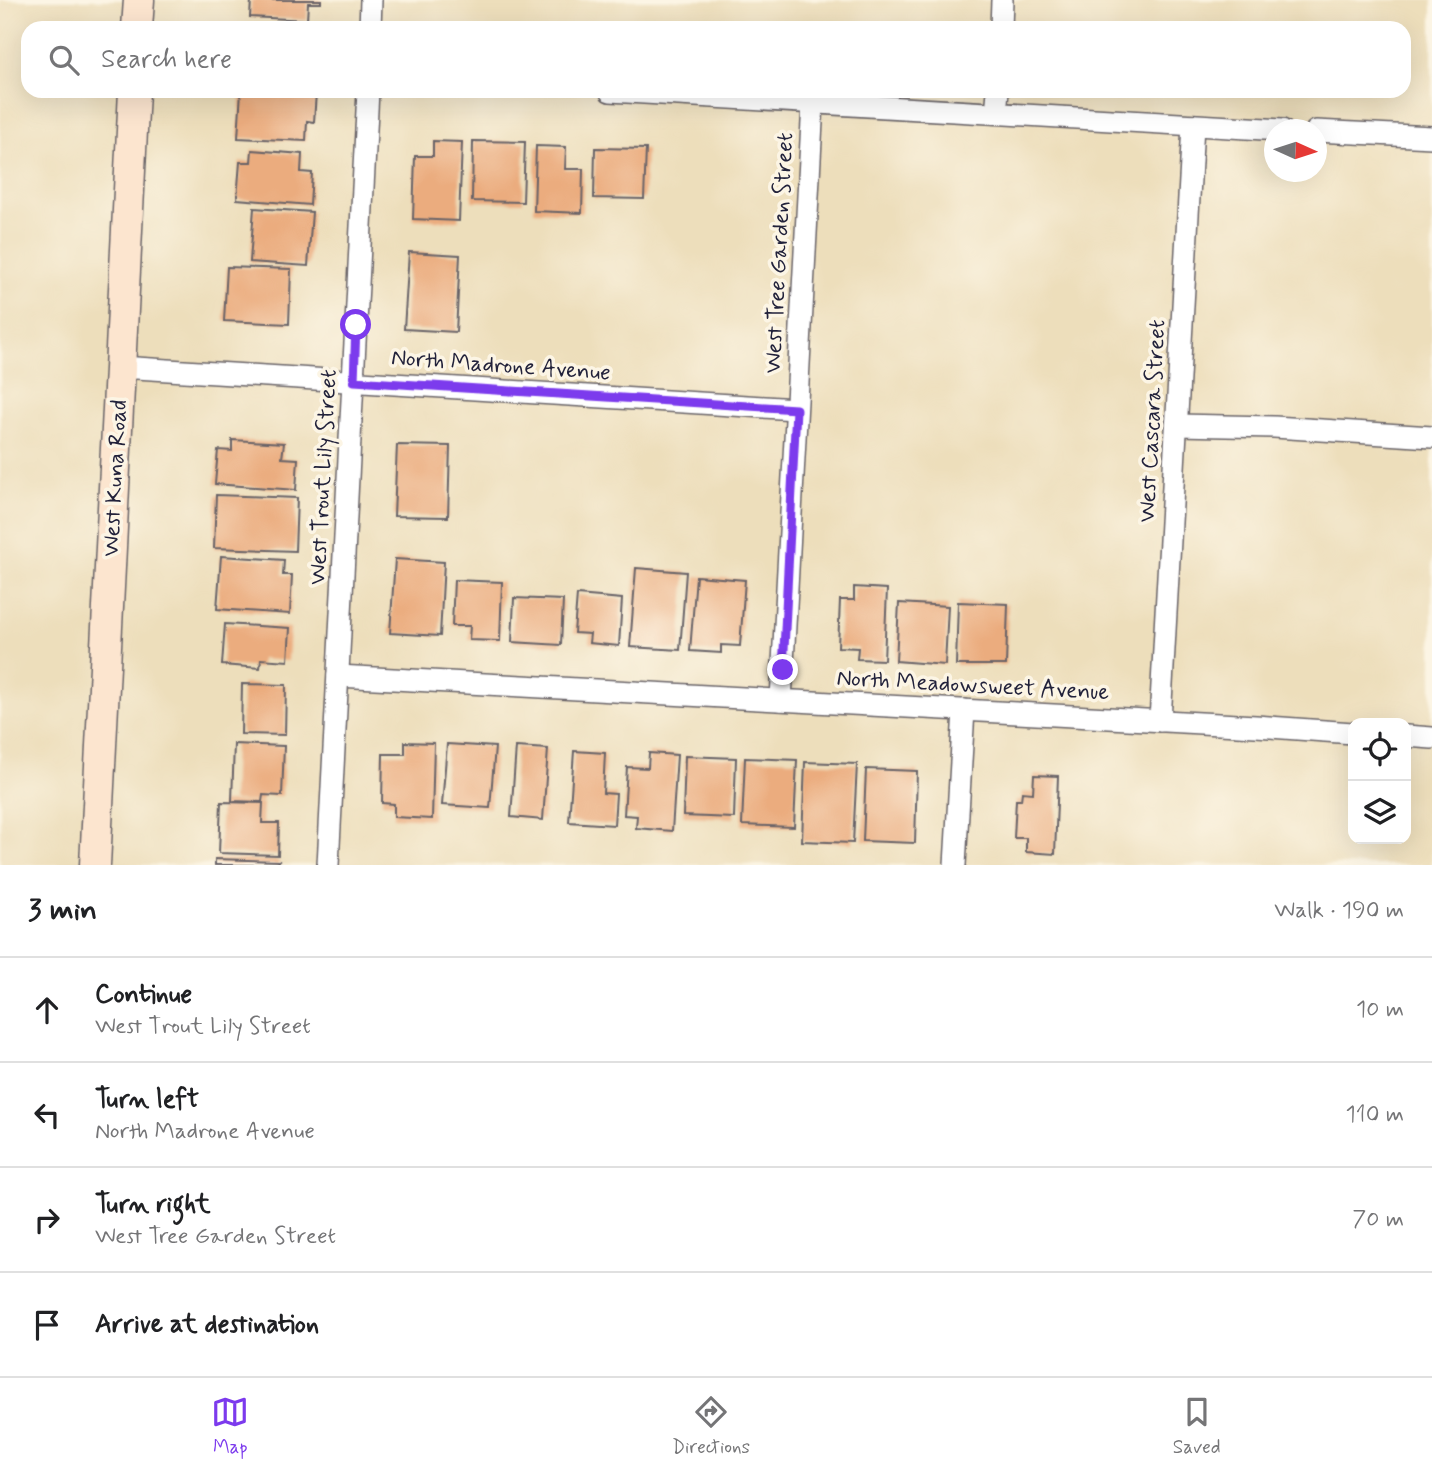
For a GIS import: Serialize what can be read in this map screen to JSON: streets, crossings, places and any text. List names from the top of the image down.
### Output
{
  "streets": {
    "main road": ["West Kuna Road"],
    "street": [
      "West Tree Garden Street",
      "North Madrone Avenue",
      "West Cascara Street",
      "West Trout Lily Street",
      "North Meadowsweet Avenue"
    ]
  },
  "crossings": [
    ["West Tree Garden Street", "North Madrone Avenue"],
    ["West Tree Garden Street", "North Meadowsweet Avenue"],
    ["North Madrone Avenue", "West Trout Lily Street"],
    ["North Madrone Avenue", "West Kuna Road"],
    ["West Cascara Street", "North Meadowsweet Avenue"],
    ["West Trout Lily Street", "North Meadowsweet Avenue"]
  ],
  "north": "right",
  "page": {
    "search": "Search here",
    "heading": ["3 min", "Walk · 190 m"],
    "list": [
      ["Continue", "West Trout Lily Street", "10 m"],
      ["Turn left", "North Madrone Avenue", "110 m"],
      ["Turn right", "West Tree Garden Street", "70 m"],
      "Arrive at destination"
    ],
    "nav": ["Map", "Directions", "Saved"]
  }
}
